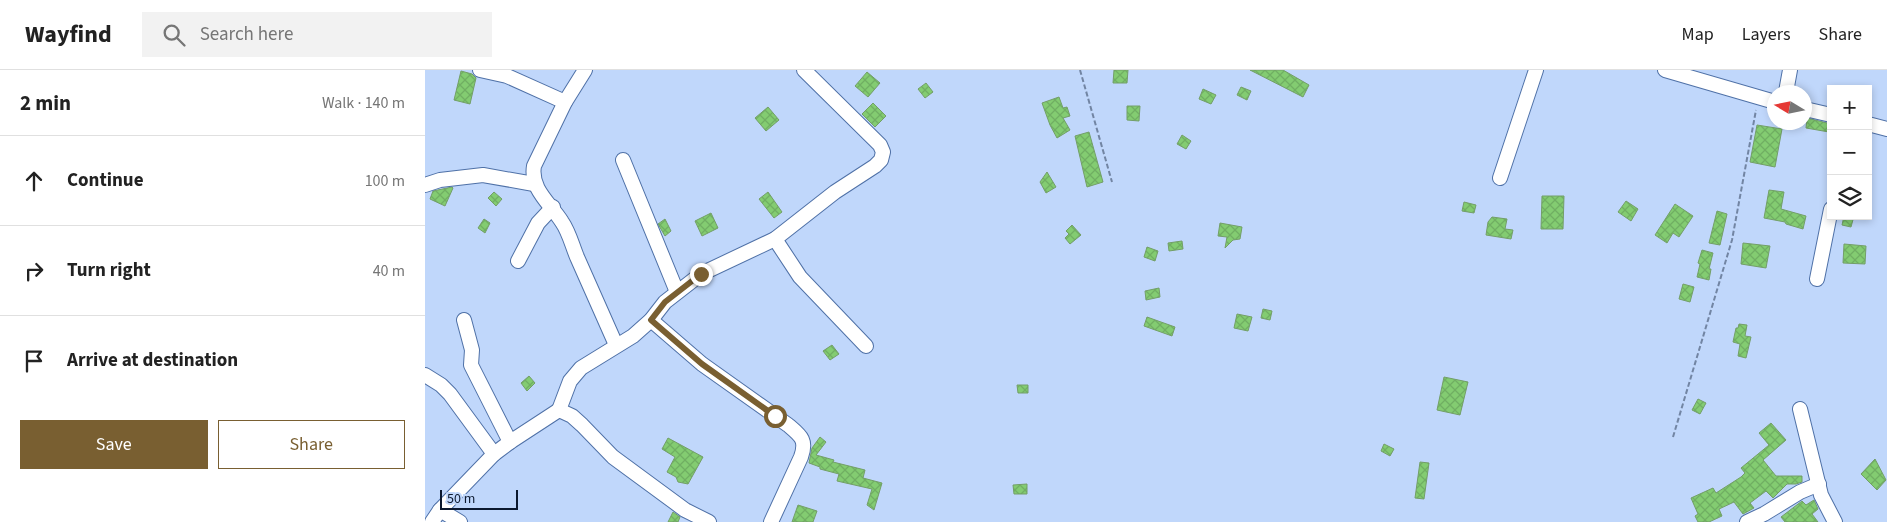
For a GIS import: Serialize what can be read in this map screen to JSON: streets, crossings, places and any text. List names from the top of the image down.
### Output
{
  "scale_bar": "50 m",
  "north": "left",
  "page": {
    "header": "Wayfind",
    "search": "Search here",
    "nav": ["Map", "Layers", "Share"],
    "heading": ["2 min", "Walk · 140 m"],
    "map_buttons": ["+", "−"],
    "list": [
      ["Continue", "100 m"],
      ["Turn right", "40 m"],
      "Arrive at destination"
    ],
    "buttons": ["Save", "Share"],
    "scale": "50 m"
  }
}
